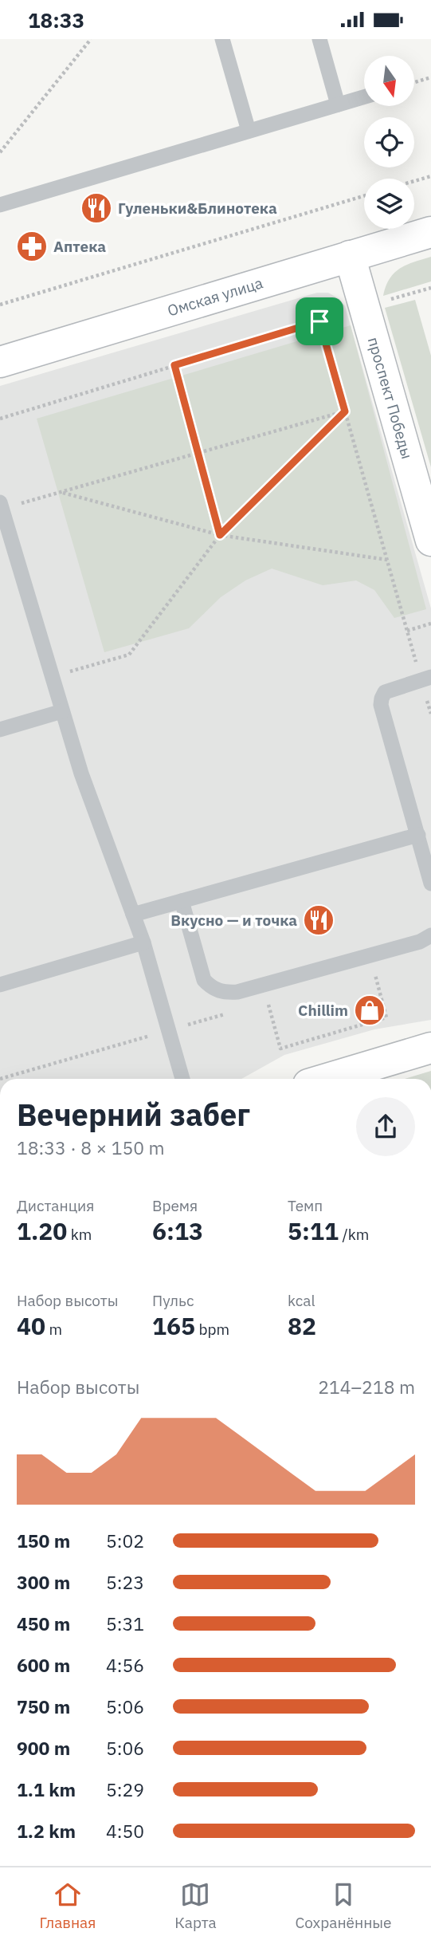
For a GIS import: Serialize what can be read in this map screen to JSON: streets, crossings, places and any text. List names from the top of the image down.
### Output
{
  "streets": {
    "main road": ["Омская улица", "проспект Победы"]
  },
  "crossings": [
    ["Омская улица", "проспект Победы"]
  ],
  "places": {
    "restaurant": ["Гуленьки&Блинотека", "Вкусно — и точка"],
    "pharmacy": ["Аптека"],
    "shop": ["Chillim"]
  },
  "north": "bottom",
  "page": {
    "status": "18:33",
    "heading": ["Вечерний забег", "18:33 · 8 × 150 m"],
    "stats": [
      ["Дистанция", "1.20 km"],
      ["Время", "6:13"],
      ["Темп", "5:11 /km"],
      ["Набор высоты", "40 m"],
      ["Пульс", "165 bpm"],
      ["kcal", "82"]
    ],
    "chart": ["Набор высоты", "214–218 m"],
    "list": [
      {
        "name": "150 m",
        "note": "5:02"
      },
      {
        "name": "300 m",
        "note": "5:23"
      },
      {
        "name": "450 m",
        "note": "5:31"
      },
      {
        "name": "600 m",
        "note": "4:56"
      },
      {
        "name": "750 m",
        "note": "5:06"
      },
      {
        "name": "900 m",
        "note": "5:06"
      },
      {
        "name": "1.1 km",
        "note": "5:29"
      },
      {
        "name": "1.2 km",
        "note": "4:50"
      }
    ],
    "tabs": ["Главная", "Карта", "Сохранённые"]
  }
}
